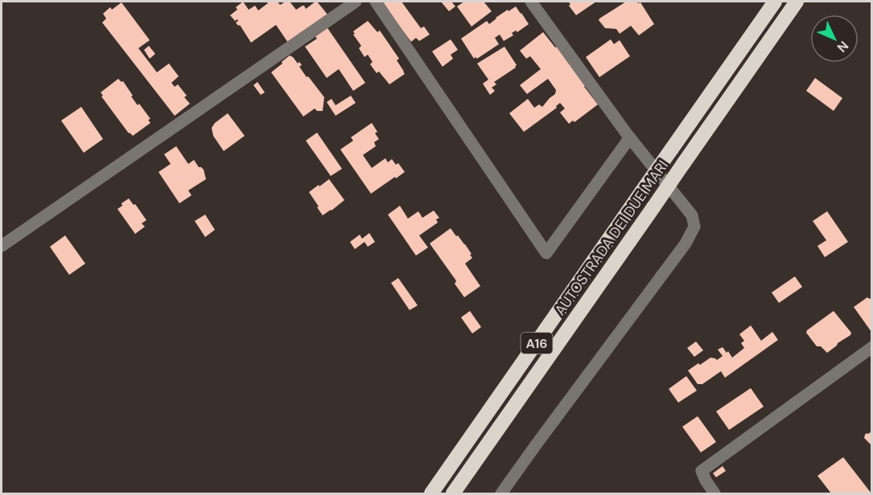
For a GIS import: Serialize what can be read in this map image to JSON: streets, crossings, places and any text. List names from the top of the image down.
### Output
{
  "streets": {
    "highway": ["AUTOSTRADA DEI DUE MARI", "A16"]
  },
  "north": "bottom right"
}
